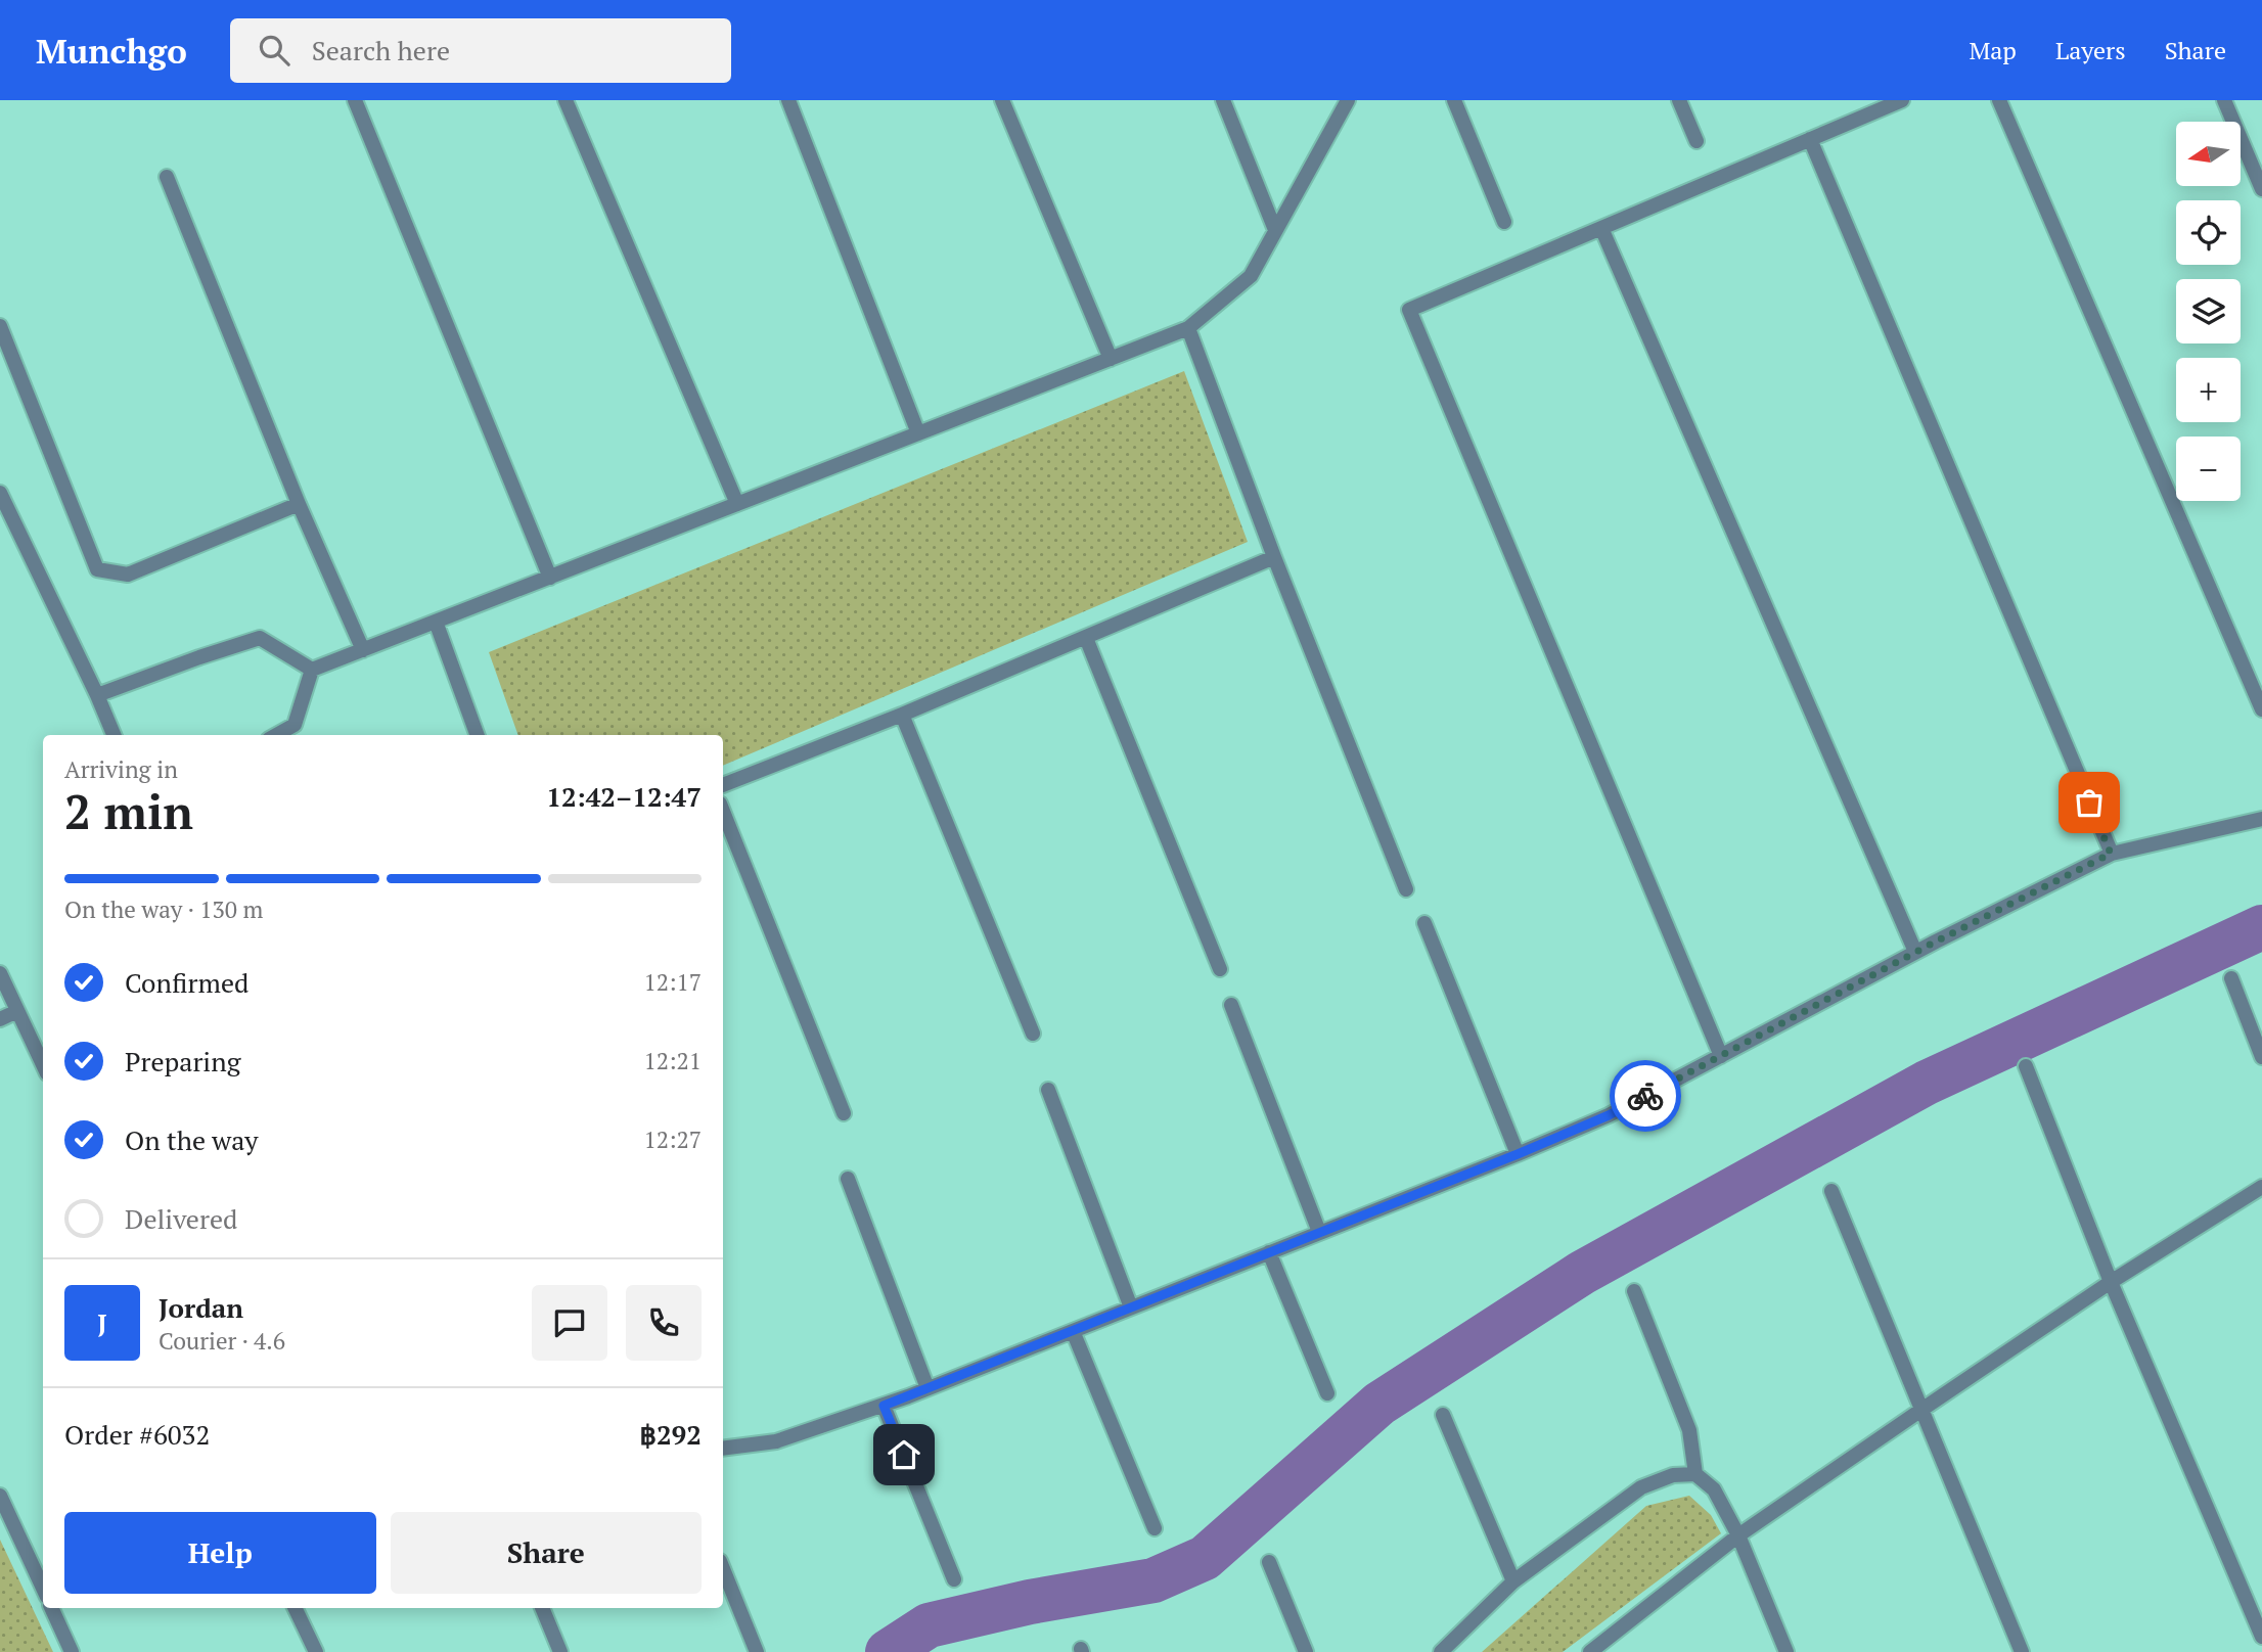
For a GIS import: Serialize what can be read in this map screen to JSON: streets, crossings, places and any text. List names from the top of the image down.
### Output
{
  "north": "left",
  "page": {
    "header": "Munchgo",
    "search": "Search here",
    "nav": ["Map", "Layers", "Share"],
    "map_buttons": ["+", "−"],
    "heading": ["2 min", "Arriving in", "12:42–12:47"],
    "panel": [
      "Jordan",
      "Courier · 4.6",
      "Order #6032",
      "฿292"
    ],
    "bar": "On the way · 130 m",
    "list": [
      ["Confirmed", "12:17"],
      ["Preparing", "12:21"],
      ["On the way", "12:27"],
      "Delivered"
    ],
    "round": "J",
    "buttons": ["Help", "Share"]
  }
}
